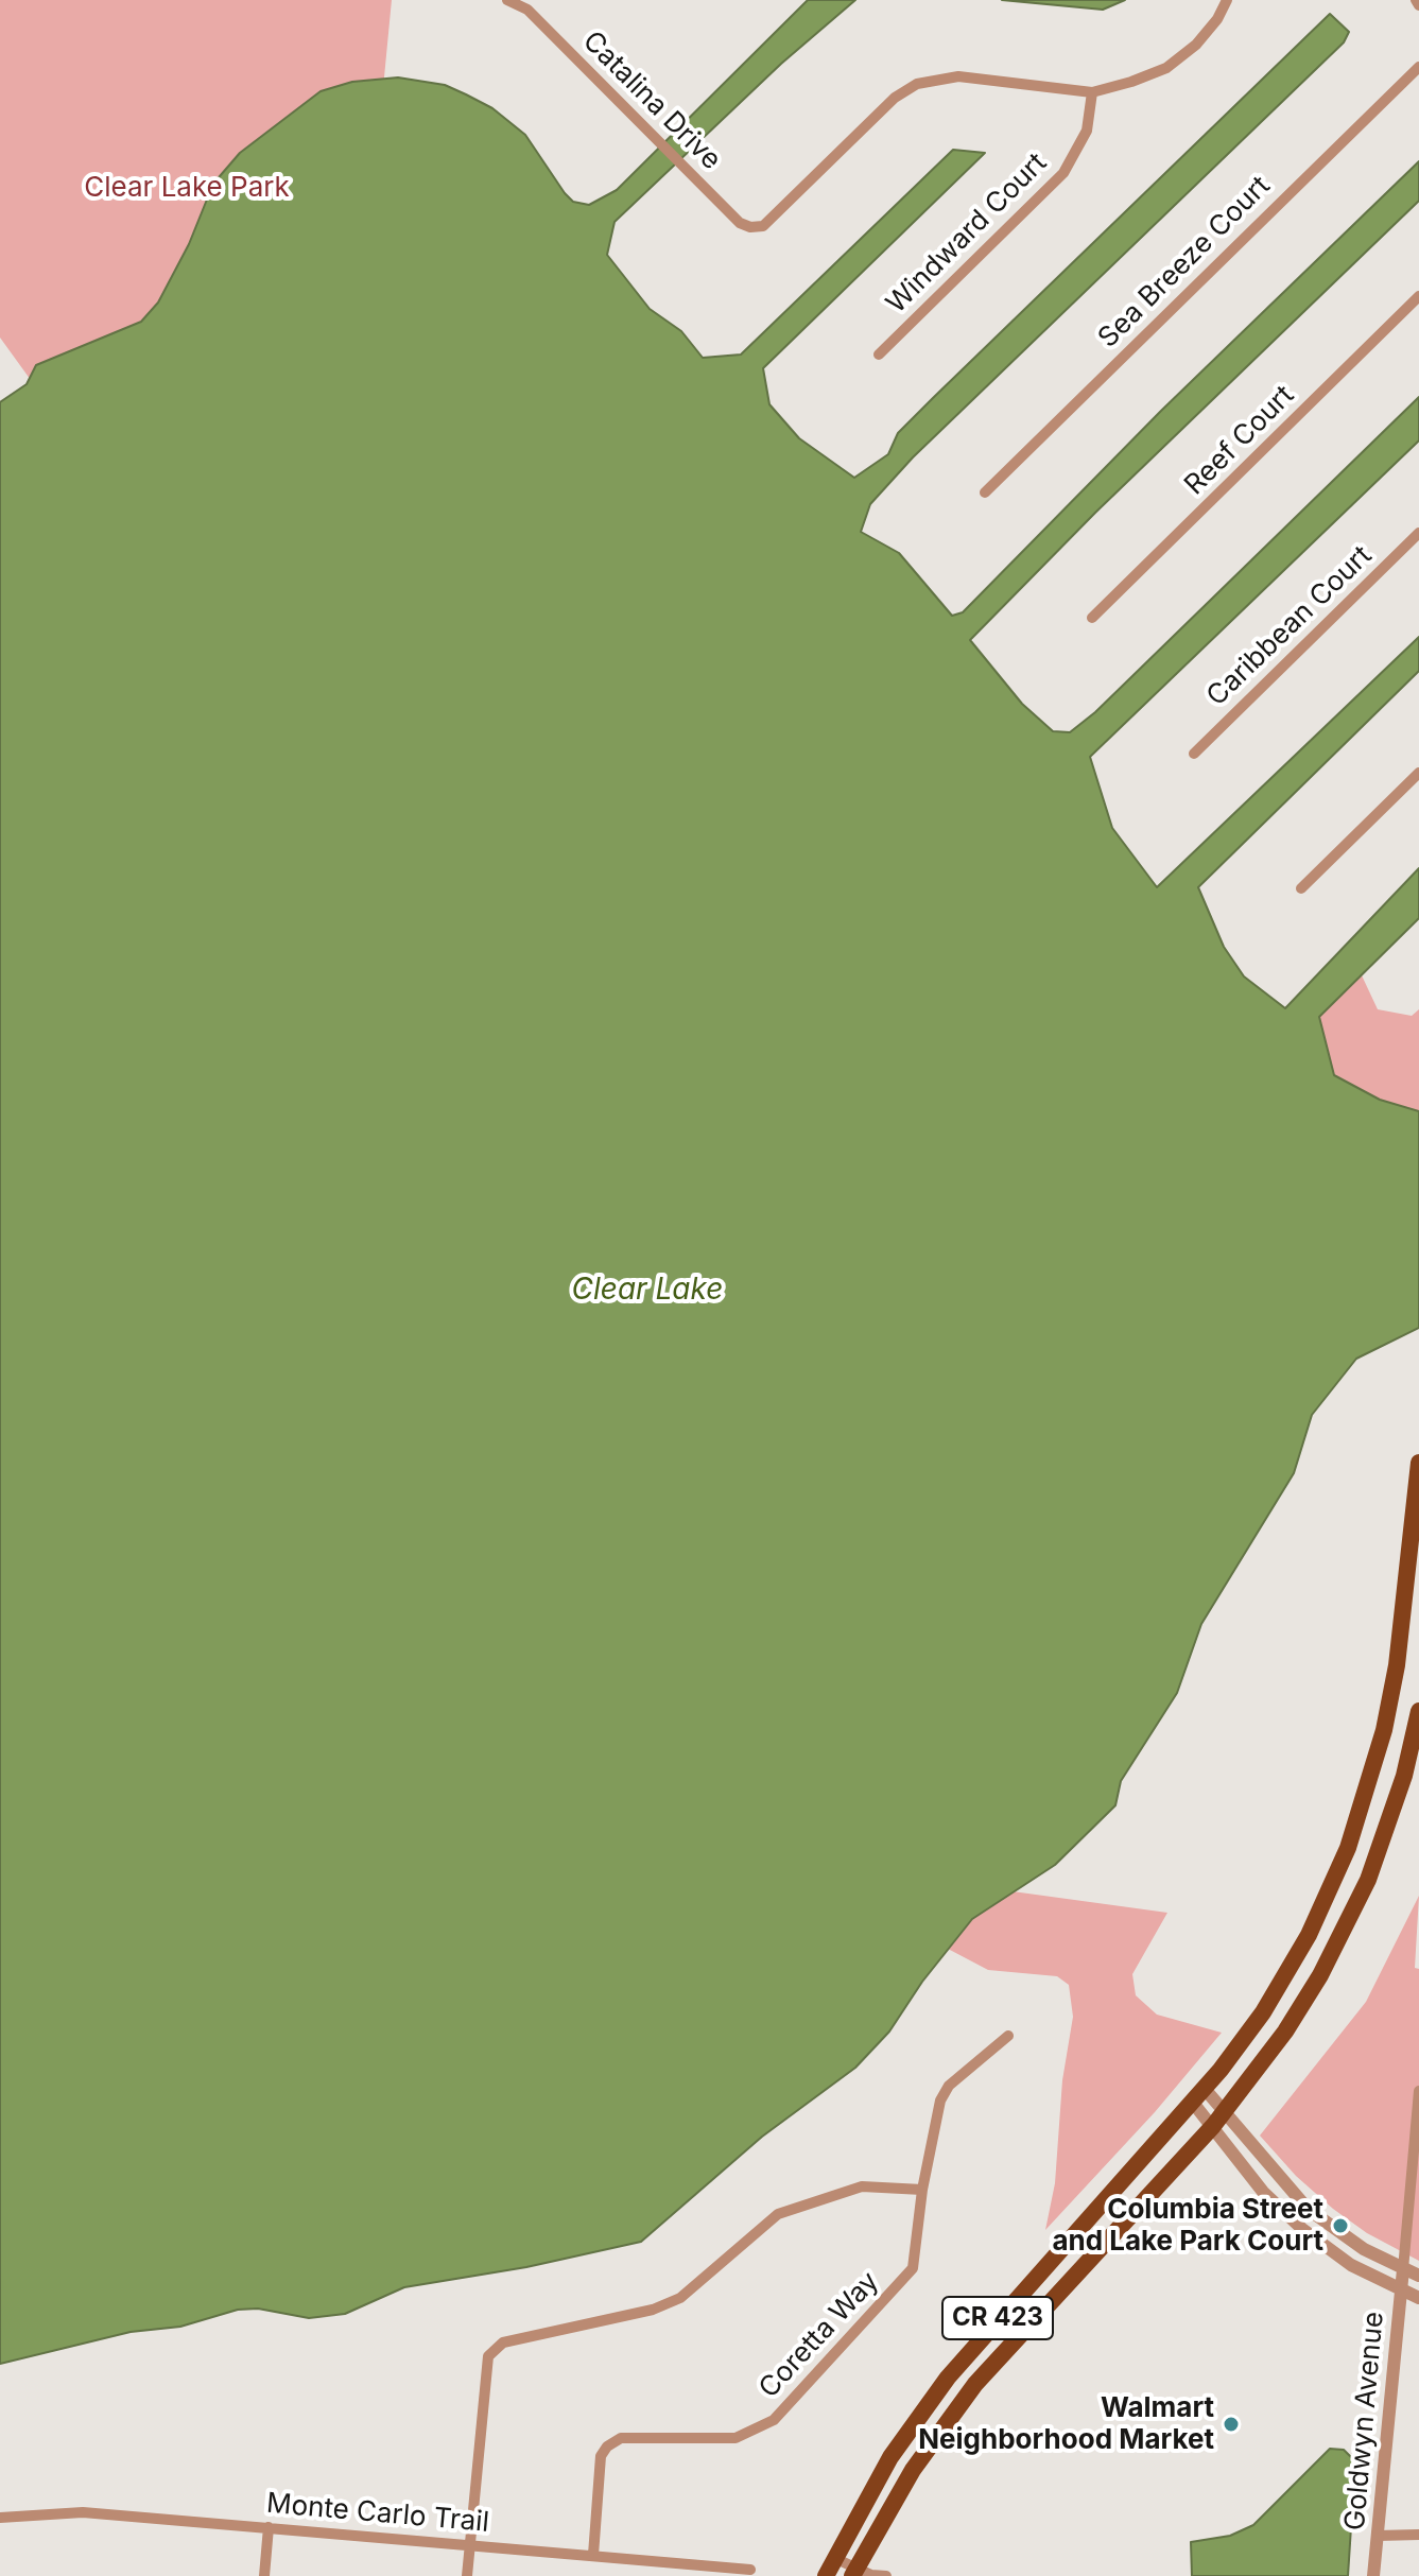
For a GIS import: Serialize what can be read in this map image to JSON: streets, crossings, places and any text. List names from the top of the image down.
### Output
{
  "streets": {
    "main road": ["CR 423"],
    "street": [
      "Catalina Drive",
      "Windward Court",
      "Sea Breeze Court",
      "Reef Court",
      "Caribbean Court",
      "Coretta Way",
      "Goldwyn Avenue",
      "Monte Carlo Trail"
    ]
  },
  "crossings": [
    ["Catalina Drive", "Windward Court"],
    ["Coretta Way", "Monte Carlo Trail"]
  ],
  "water": ["Clear Lake"],
  "parks": ["Clear Lake Park"],
  "places": ["Columbia Street and Lake Park Court", "Walmart Neighborhood Market"]
}
